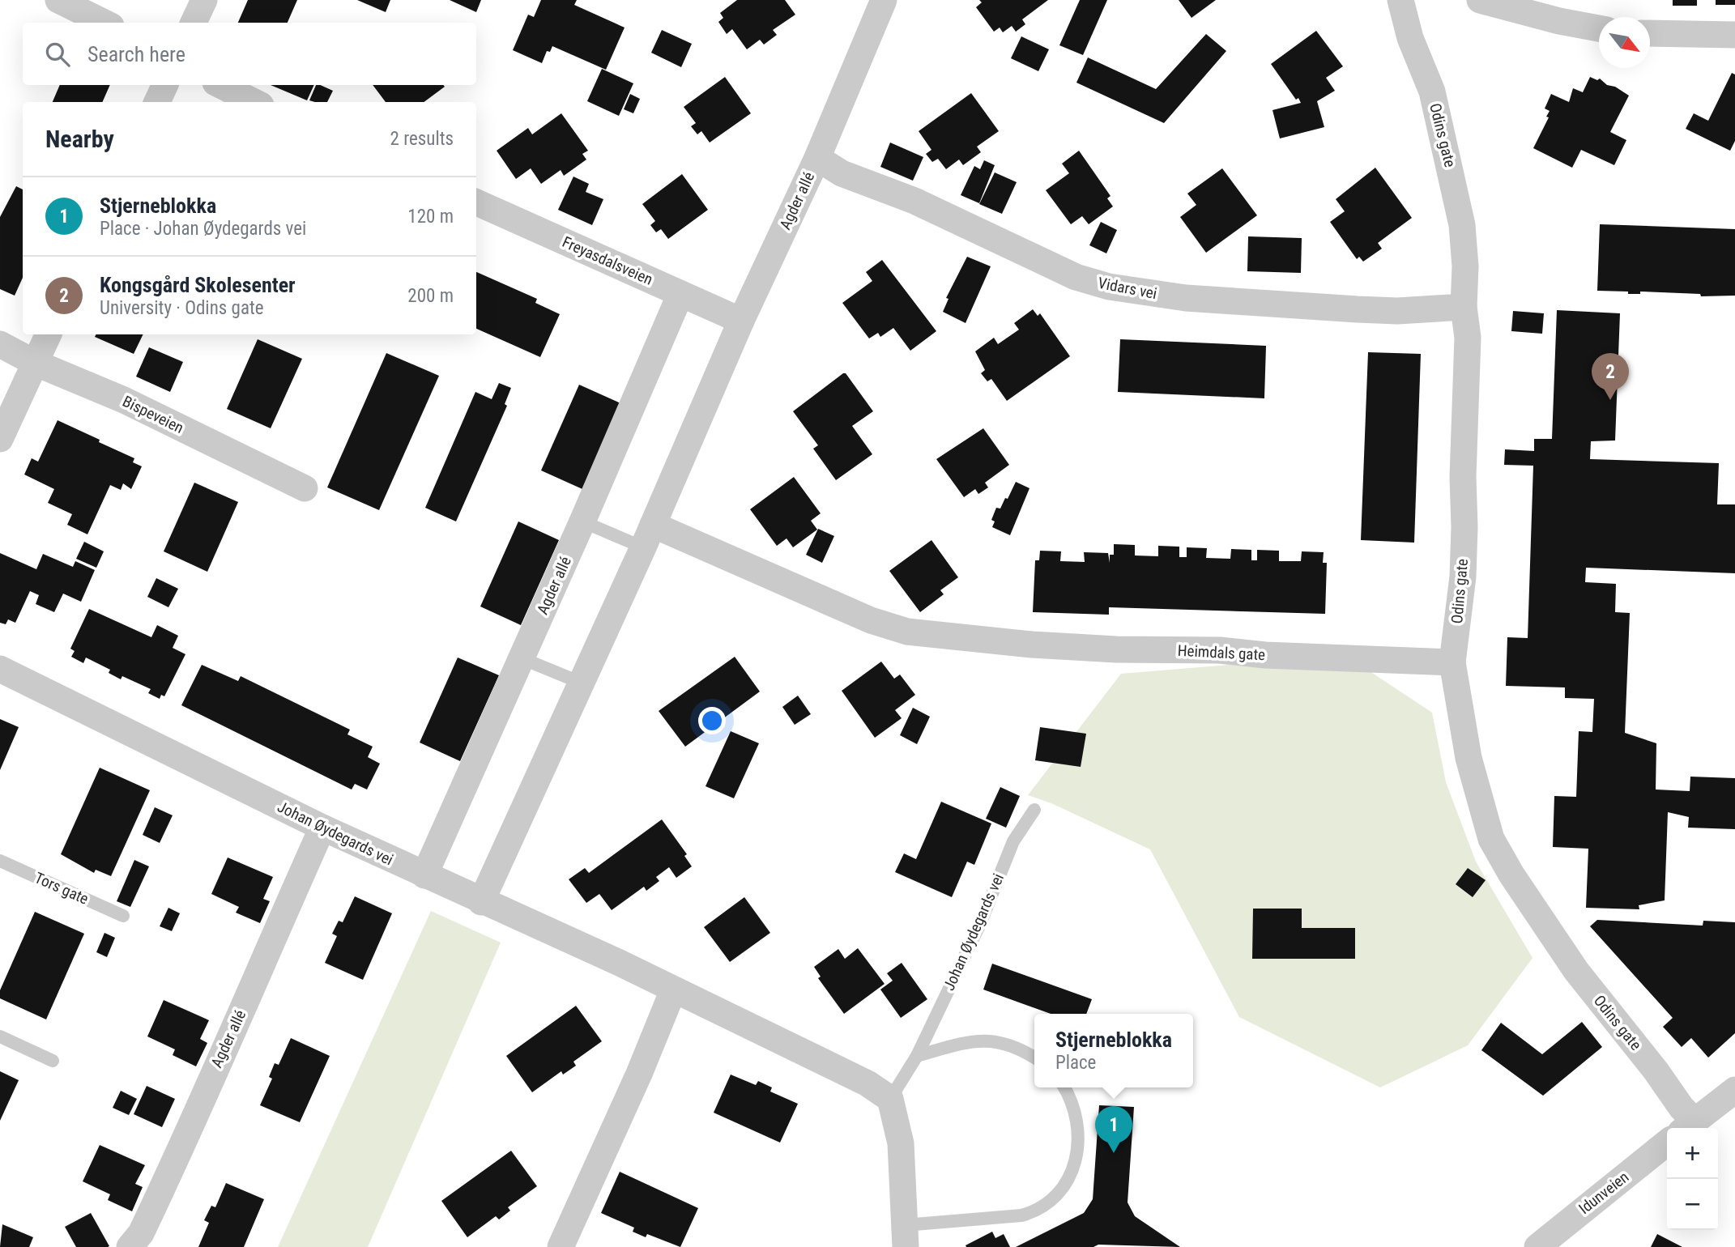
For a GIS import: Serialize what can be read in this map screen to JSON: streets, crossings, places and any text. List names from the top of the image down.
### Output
{
  "streets": {
    "street": [
      "Odins gate",
      "Agder allé",
      "Freyasdalsveien",
      "Vidars vei",
      "Bispeveien",
      "Heimdals gate",
      "Johan Øydegards vei",
      "Idunveien"
    ],
    "lane": ["Tors gate"]
  },
  "crossings": [
    ["Odins gate", "Vidars vei"],
    ["Odins gate", "Heimdals gate"],
    ["Agder allé", "Freyasdalsveien"],
    ["Agder allé", "Vidars vei"],
    ["Agder allé", "Heimdals gate"],
    ["Agder allé", "Johan Øydegards vei"]
  ],
  "north": "bottom right",
  "page": {
    "search": "Search here",
    "heading": ["Nearby", "2 results"],
    "list": [
      {
        "mark": "1",
        "name": "Stjerneblokka",
        "note": "Place · Johan Øydegards vei",
        "value": "120 m"
      },
      {
        "mark": "2",
        "name": "Kongsgård Skolesenter",
        "note": "University · Odins gate",
        "value": "200 m"
      }
    ],
    "pins": ["2", "1"],
    "popup": ["Stjerneblokka", "Place"],
    "map_buttons": ["+", "−"]
  }
}
